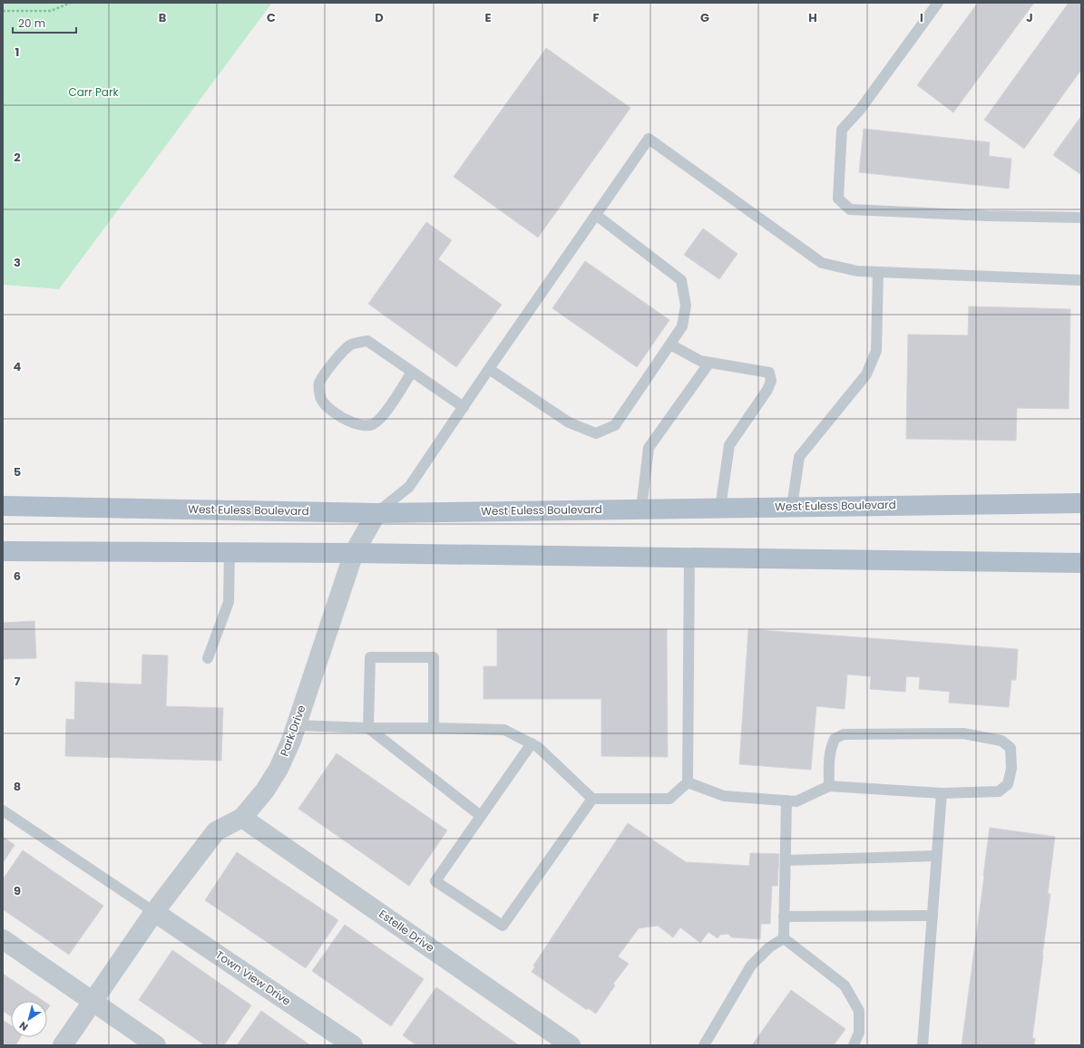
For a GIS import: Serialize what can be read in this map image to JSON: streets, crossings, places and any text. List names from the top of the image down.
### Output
{
  "streets": {
    "main road": ["West Euless Boulevard"],
    "street": ["Park Drive", "Estelle Drive", "Town View Drive"]
  },
  "crossings": [
    ["West Euless Boulevard", "Park Drive"],
    ["Park Drive", "Estelle Drive"],
    ["Park Drive", "Town View Drive"]
  ],
  "parks": ["Carr Park"],
  "scale_bar": "20 m",
  "north": "bottom left",
  "grid": {
    "columns": [
      "B",
      "C",
      "D",
      "E",
      "F",
      "G",
      "H",
      "I",
      "J"
    ],
    "rows": [
      "1",
      "2",
      "3",
      "4",
      "5",
      "6",
      "7",
      "8",
      "9"
    ]
  }
}
